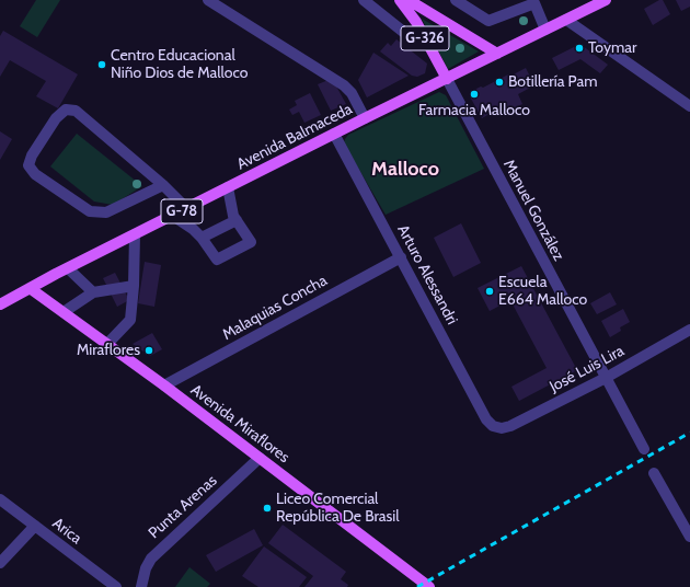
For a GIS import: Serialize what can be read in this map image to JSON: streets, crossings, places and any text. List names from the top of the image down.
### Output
{
  "streets": {
    "main road": [
      "G-326",
      "Avenida Balmaceda",
      "G-78",
      "Avenida Miraflores"
    ],
    "street": [
      "Manuel González",
      "Arturo Alessandri",
      "Malaquias Concha",
      "José Luis Lira",
      "Punta Arenas",
      "Arica"
    ]
  },
  "crossings": [
    ["G-326", "Avenida Balmaceda"],
    ["G-326", "Manuel González"],
    ["Avenida Balmaceda", "Manuel González"],
    ["Avenida Balmaceda", "Arturo Alessandri"],
    ["Avenida Balmaceda", "Avenida Miraflores"],
    ["Manuel González", "José Luis Lira"],
    ["Arturo Alessandri", "Malaquias Concha"],
    ["Arturo Alessandri", "José Luis Lira"],
    ["Malaquias Concha", "Avenida Miraflores"],
    ["Avenida Miraflores", "Punta Arenas"]
  ],
  "districts": ["Malloco"],
  "places": [
    "Toymar",
    "Centro Educacional Niño Dios de Malloco",
    "Botillería Pam",
    "Farmacia Malloco",
    "Escuela E664 Malloco",
    "Miraflores",
    "Liceo Comercial República De Brasil"
  ]
}
